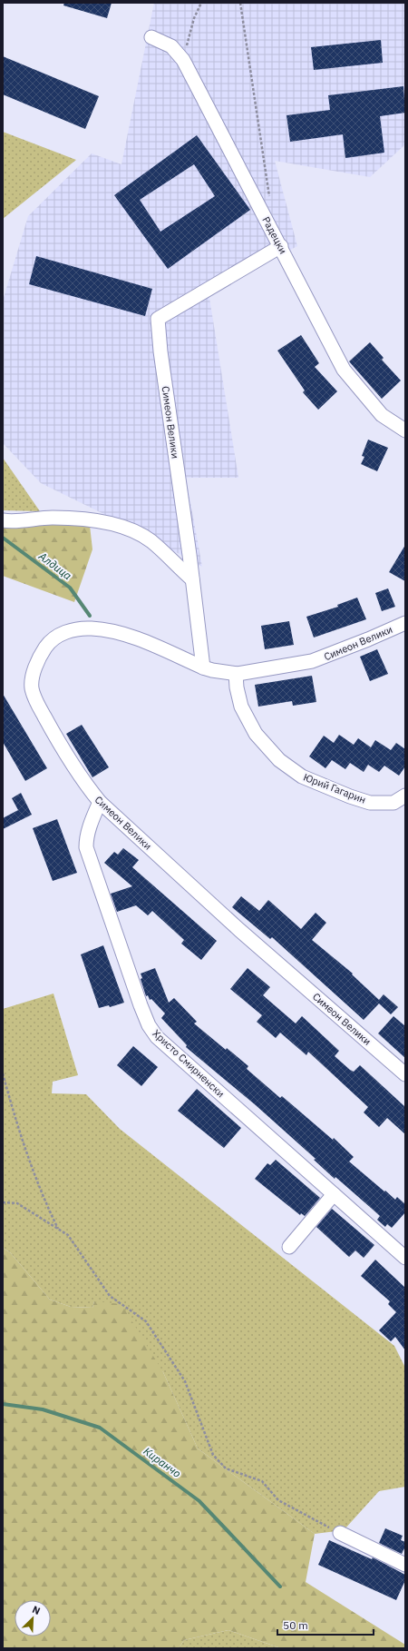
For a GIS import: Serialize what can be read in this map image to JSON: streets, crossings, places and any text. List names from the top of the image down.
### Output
{
  "streets": {
    "street": [
      "Радецки",
      "Симеон Велики",
      "Юрий Гагарин",
      "Христо Смирненски"
    ]
  },
  "crossings": [
    ["Радецки", "Симеон Велики"],
    ["Симеон Велики", "Юрий Гагарин"],
    ["Симеон Велики", "Христо Смирненски"]
  ],
  "water": ["Алдица", "Киранчо"],
  "scale_bar": "50 m",
  "north": "top right"
}
